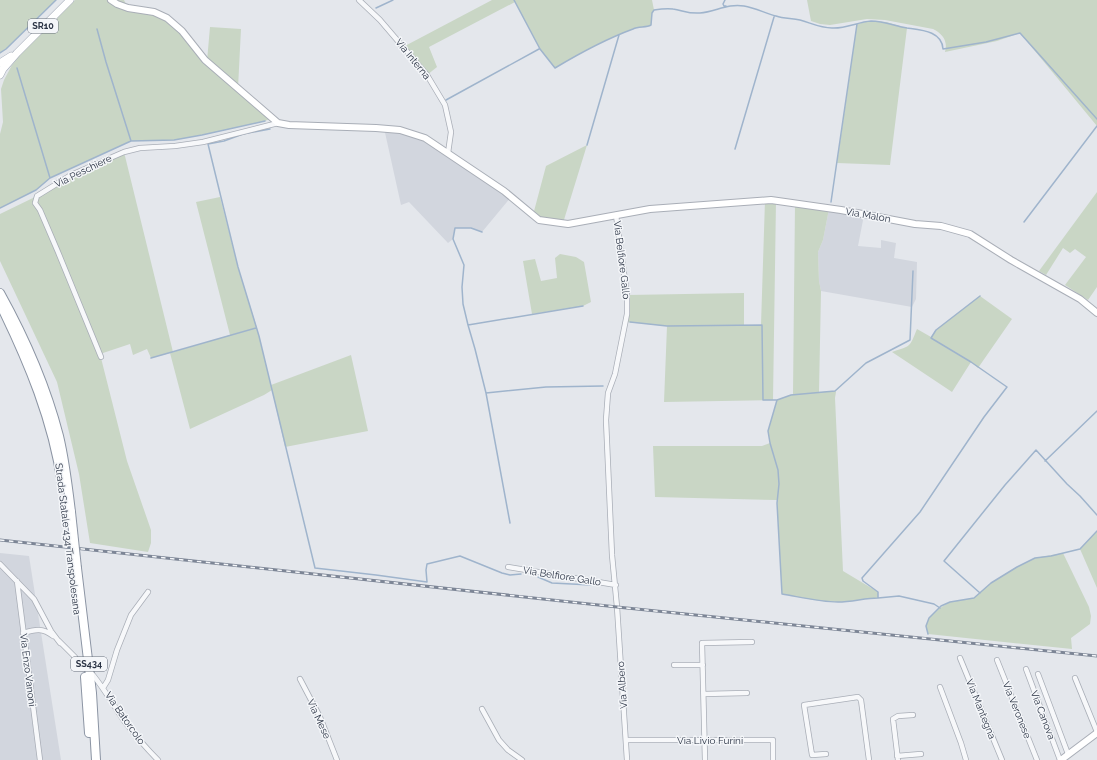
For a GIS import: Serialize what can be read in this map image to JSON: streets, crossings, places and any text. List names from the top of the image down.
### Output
{
  "streets": {
    "highway": ["Strada Statale 434 Transpolesana", "SS434"],
    "main road": ["SR10"],
    "street": [
      "Via Interna",
      "Via Peschiere",
      "Via Malon",
      "Via Belfiore Gallo",
      "Via Enzo Vanoni",
      "Via Albero",
      "Via Mantegna",
      "Via Veronese",
      "Via Canova",
      "Via Batorcolo",
      "Via Mese",
      "Via Livio Furini"
    ]
  },
  "crossings": [
    ["Via Interna", "Via Belfiore Gallo"],
    ["Via Peschiere", "Via Belfiore Gallo"],
    ["Via Malon", "Via Belfiore Gallo"],
    ["Via Belfiore Gallo", "Via Albero"],
    ["Strada Statale 434 Transpolesana", "SS434"],
    ["Via Albero", "Via Livio Furini"]
  ]
}
